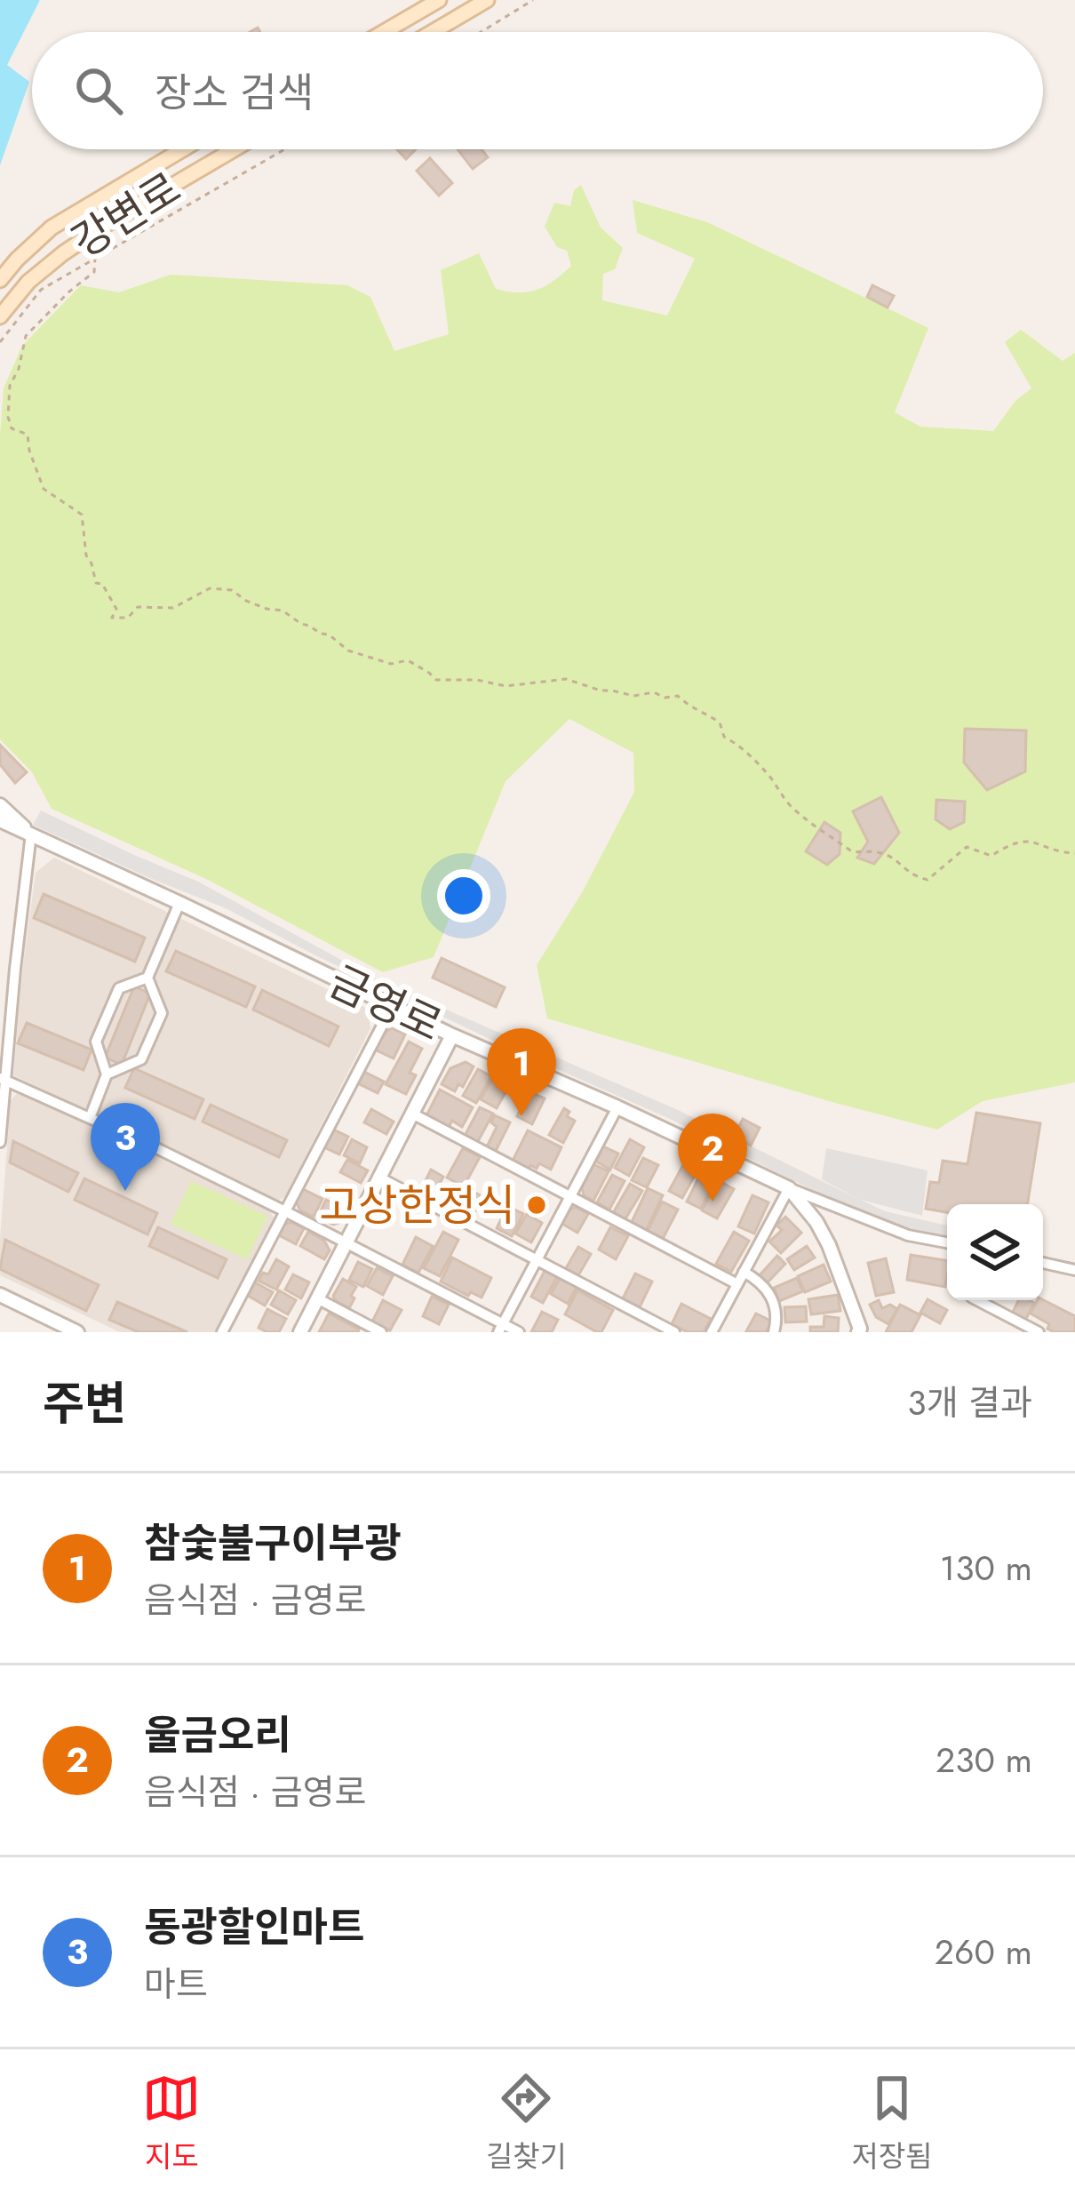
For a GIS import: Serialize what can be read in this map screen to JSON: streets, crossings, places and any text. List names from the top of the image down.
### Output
{
  "streets": {
    "main road": ["강변로"],
    "street": ["금영로"]
  },
  "places": ["고상한정식"],
  "page": {
    "search": "장소 검색",
    "pins": ["1", "3", "2"],
    "heading": ["주변", "3개 결과"],
    "list": [
      {
        "mark": "1",
        "name": "참숯불구이부광",
        "note": "음식점 · 금영로",
        "value": "130 m"
      },
      {
        "mark": "2",
        "name": "울금오리",
        "note": "음식점 · 금영로",
        "value": "230 m"
      },
      {
        "mark": "3",
        "name": "동광할인마트",
        "note": "마트",
        "value": "260 m"
      }
    ],
    "nav": ["지도", "길찾기", "저장됨"]
  }
}
